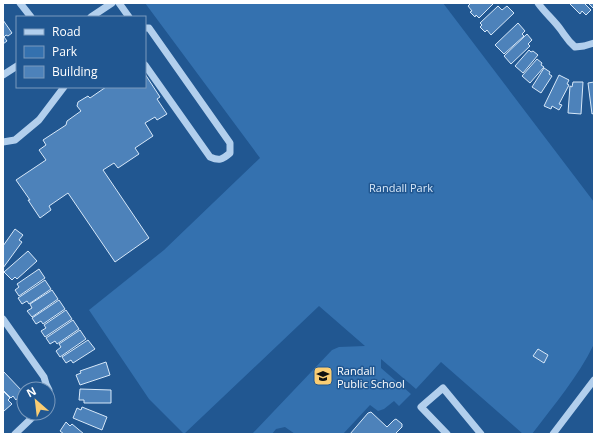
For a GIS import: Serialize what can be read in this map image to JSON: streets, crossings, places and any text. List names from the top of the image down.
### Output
{
  "parks": ["Randall Park"],
  "places": {
    "school or university": ["Randall Public School"]
  },
  "legend": ["Road", "Park", "Building"],
  "north": "top left"
}
